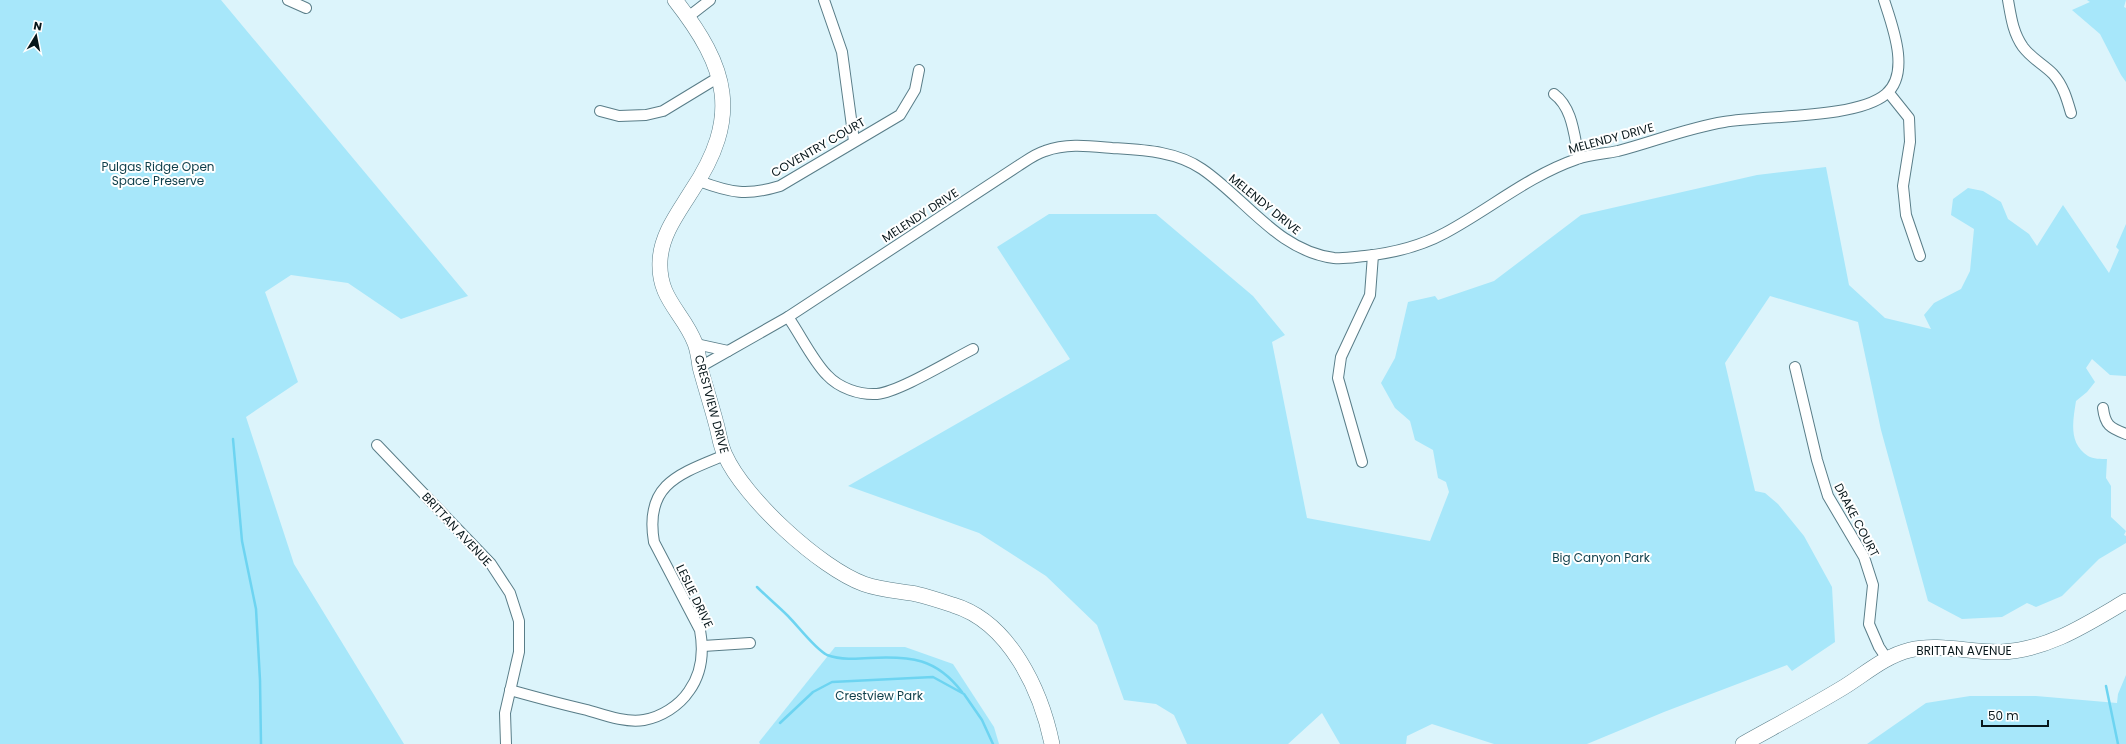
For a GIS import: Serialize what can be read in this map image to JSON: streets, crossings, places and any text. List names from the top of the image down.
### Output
{
  "streets": {
    "street": [
      "MELENDY DRIVE",
      "COVENTRY COURT",
      "CRESTVIEW DRIVE",
      "DRAKE COURT",
      "BRITTAN AVENUE",
      "LESLIE DRIVE"
    ]
  },
  "crossings": [
    ["MELENDY DRIVE", "CRESTVIEW DRIVE"],
    ["COVENTRY COURT", "CRESTVIEW DRIVE"],
    ["CRESTVIEW DRIVE", "LESLIE DRIVE"],
    ["DRAKE COURT", "BRITTAN AVENUE"],
    ["BRITTAN AVENUE", "LESLIE DRIVE"]
  ],
  "parks": ["Pulgas Ridge Open Space Preserve", "Big Canyon Park", "Crestview Park"],
  "scale_bar": "50 m",
  "north": "top"
}
